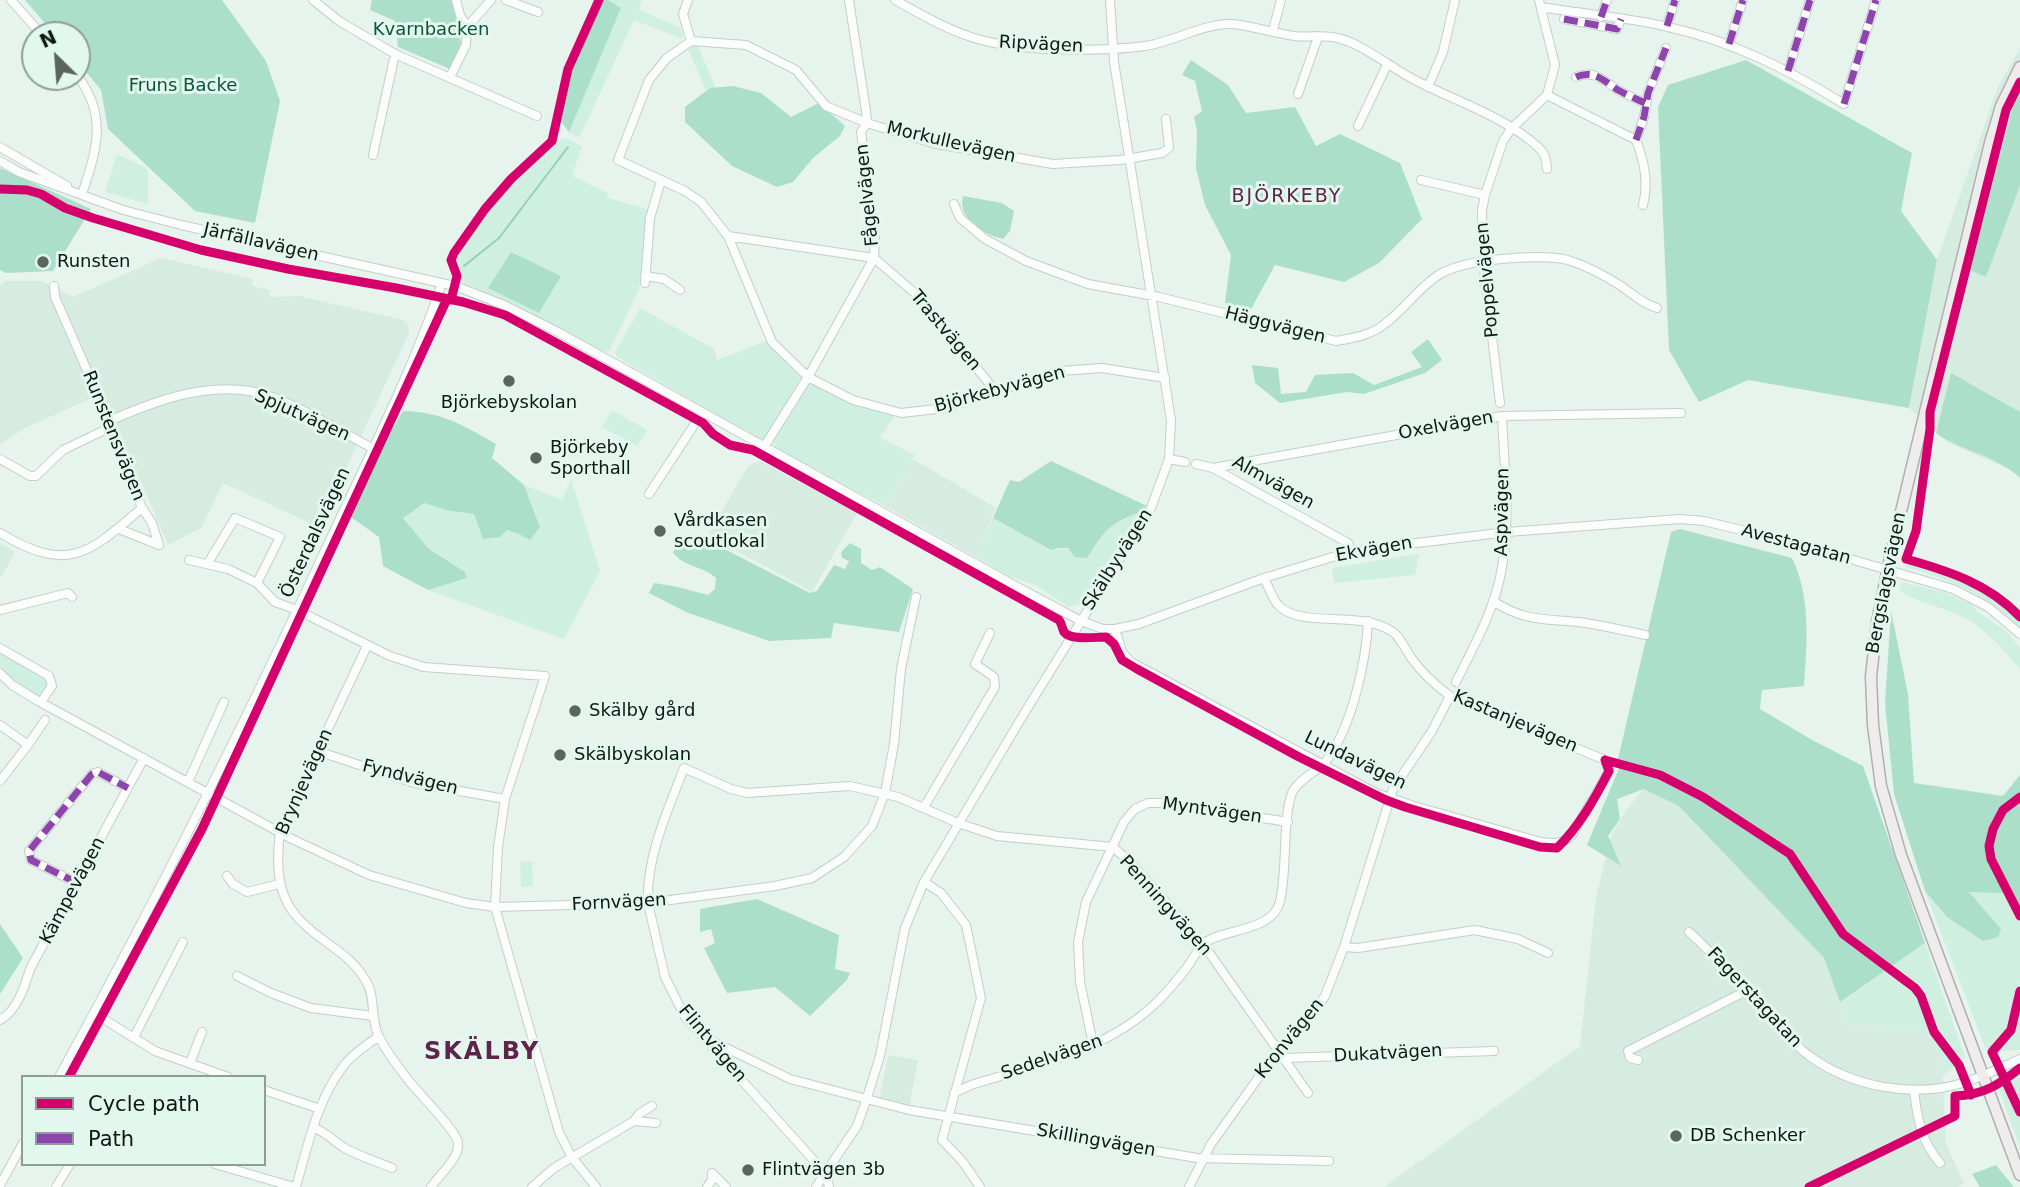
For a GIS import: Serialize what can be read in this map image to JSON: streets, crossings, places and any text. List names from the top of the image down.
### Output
{
  "streets": {
    "main road": ["Bergslagsvägen"],
    "street": [
      "Ripvägen",
      "Morkullevägen",
      "Fågelvägen",
      "Järfällavägen",
      "Poppelvägen",
      "Häggvägen",
      "Trastvägen",
      "Björkebyvägen",
      "Spjutvägen",
      "Oxelvägen",
      "Runstensvägen",
      "Almvägen",
      "Aspvägen",
      "Österdalsvägen",
      "Avestagatan",
      "Ekvägen",
      "Skälbyvägen",
      "Kastanjevägen",
      "Lundavägen",
      "Fyndvägen",
      "Brynjevägen",
      "Myntvägen",
      "Kämpevägen",
      "Fornvägen",
      "Penningvägen",
      "Fagerstagatan",
      "Kronvägen",
      "Flintvägen",
      "Dukatvägen",
      "Sedelvägen",
      "Skillingvägen"
    ]
  },
  "crossings": [
    ["Ripvägen", "Poppelvägen"],
    ["Ripvägen", "Skälbyvägen"],
    ["Morkullevägen", "Fågelvägen"],
    ["Morkullevägen", "Björkebyvägen"],
    ["Morkullevägen", "Skälbyvägen"],
    ["Fågelvägen", "Järfällavägen"],
    ["Fågelvägen", "Trastvägen"],
    ["Fågelvägen", "Björkebyvägen"],
    ["Fågelvägen", "Ekvägen"],
    ["Järfällavägen", "Österdalsvägen"],
    ["Järfällavägen", "Ekvägen"],
    ["Poppelvägen", "Häggvägen"],
    ["Häggvägen", "Skälbyvägen"],
    ["Trastvägen", "Björkebyvägen"],
    ["Björkebyvägen", "Skälbyvägen"],
    ["Spjutvägen", "Runstensvägen"],
    ["Spjutvägen", "Österdalsvägen"],
    ["Oxelvägen", "Almvägen"],
    ["Oxelvägen", "Aspvägen"],
    ["Almvägen", "Ekvägen"],
    ["Aspvägen", "Ekvägen"],
    ["Österdalsvägen", "Fornvägen"],
    ["Avestagatan", "Ekvägen"],
    ["Avestagatan", "Bergslagsvägen"],
    ["Ekvägen", "Skälbyvägen"],
    ["Ekvägen", "Kastanjevägen"],
    ["Ekvägen", "Lundavägen"],
    ["Skälbyvägen", "Penningvägen"],
    ["Skälbyvägen", "Flintvägen"],
    ["Skälbyvägen", "Skillingvägen"],
    ["Bergslagsvägen", "Fagerstagatan"],
    ["Kastanjevägen", "Lundavägen"],
    ["Kastanjevägen", "Kronvägen"],
    ["Lundavägen", "Kronvägen"],
    ["Fyndvägen", "Brynjevägen"],
    ["Brynjevägen", "Fornvägen"],
    ["Myntvägen", "Penningvägen"],
    ["Myntvägen", "Sedelvägen"],
    ["Kämpevägen", "Fornvägen"],
    ["Fornvägen", "Penningvägen"],
    ["Fornvägen", "Flintvägen"],
    ["Penningvägen", "Kronvägen"],
    ["Penningvägen", "Flintvägen"],
    ["Penningvägen", "Dukatvägen"],
    ["Penningvägen", "Sedelvägen"],
    ["Kronvägen", "Dukatvägen"],
    ["Kronvägen", "Skillingvägen"],
    ["Flintvägen", "Skillingvägen"]
  ],
  "districts": ["BJÖRKEBY", "SKÄLBY"],
  "parks": ["Kvarnbacken", "Fruns Backe"],
  "places": [
    "Runsten",
    "Björkebyskolan",
    "Björkeby Sporthall",
    "Vårdkasen scoutlokal",
    "Skälby gård",
    "Skälbyskolan",
    "DB Schenker",
    "Flintvägen 3b"
  ],
  "legend": ["Cycle path", "Path"],
  "north": "top left"
}
